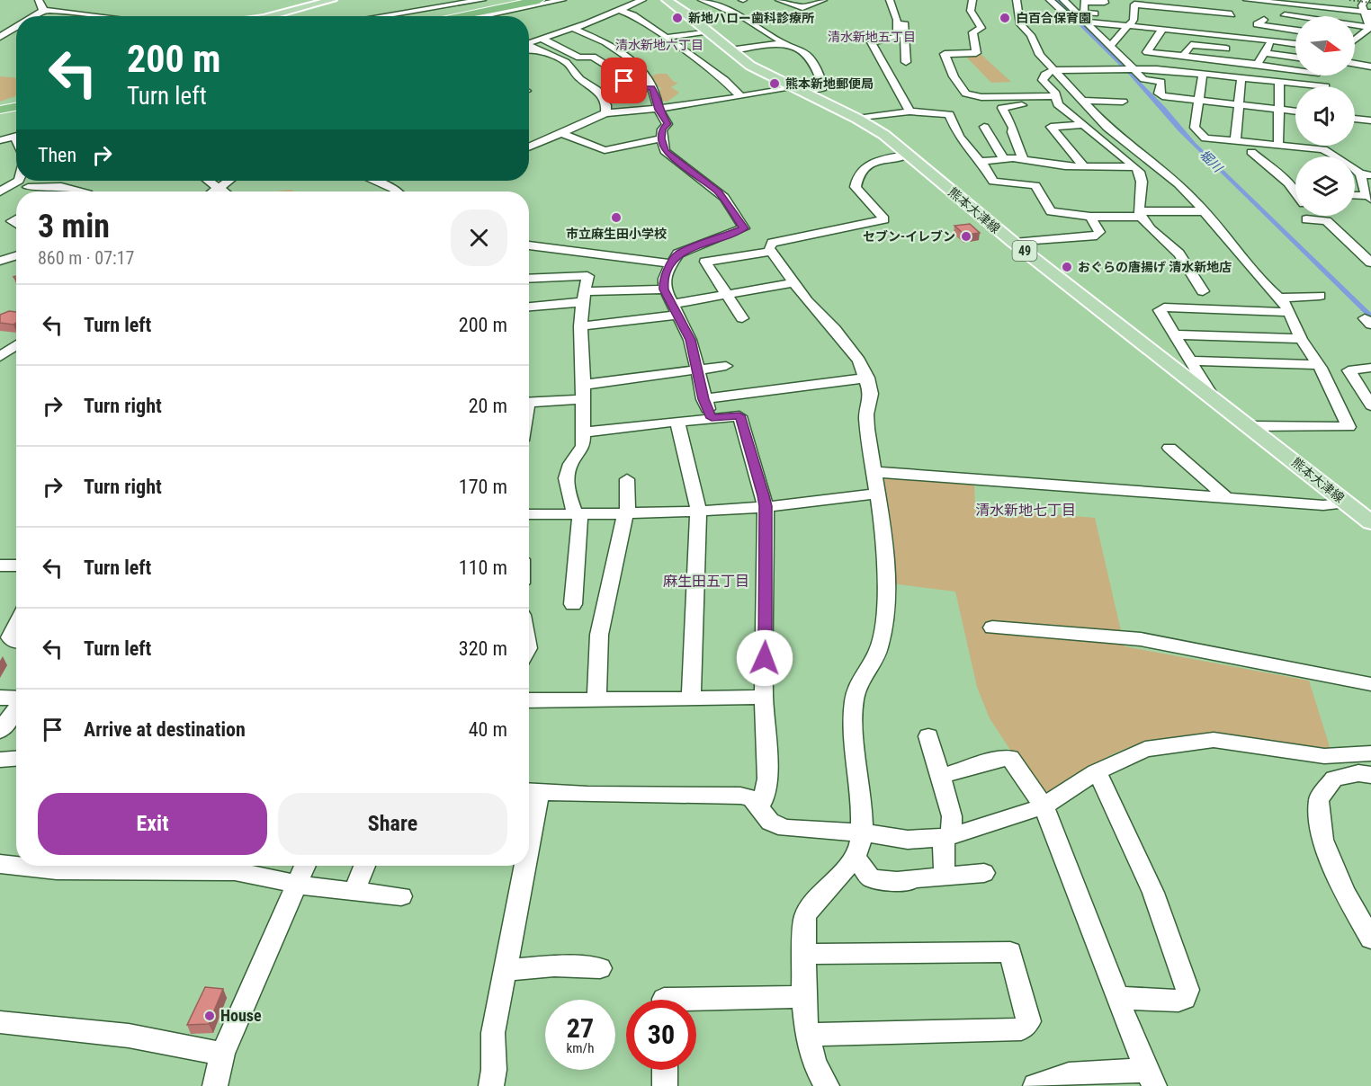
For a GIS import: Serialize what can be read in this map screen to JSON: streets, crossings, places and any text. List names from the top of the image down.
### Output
{
  "streets": {
    "main road": ["熊本大津線", "49"]
  },
  "districts": [
    "清水新地五丁目",
    "清水新地六丁目",
    "清水新地七丁目",
    "麻生田五丁目"
  ],
  "water": ["堀川"],
  "places": [
    "新地ハロー歯科診療所",
    "白百合保育園",
    "熊本新地郵便局",
    "市立麻生田小学校",
    "セブン-イレブン",
    "おぐらの唐揚げ 清水新地店",
    "House"
  ],
  "north": "right",
  "page": {
    "turn": ["200 m", "Turn left"],
    "then": "Then",
    "heading": ["3 min", "860 m · 07:17"],
    "list": [
      {
        "name": "Turn left",
        "value": "200 m"
      },
      {
        "name": "Turn right",
        "value": "20 m"
      },
      {
        "name": "Turn right",
        "value": "170 m"
      },
      {
        "name": "Turn left",
        "value": "110 m"
      },
      {
        "name": "Turn left",
        "value": "320 m"
      },
      {
        "name": "Arrive at destination",
        "value": "40 m"
      }
    ],
    "buttons": ["Exit", "Share"],
    "speed": "27 km/h",
    "limit": "30"
  }
}
